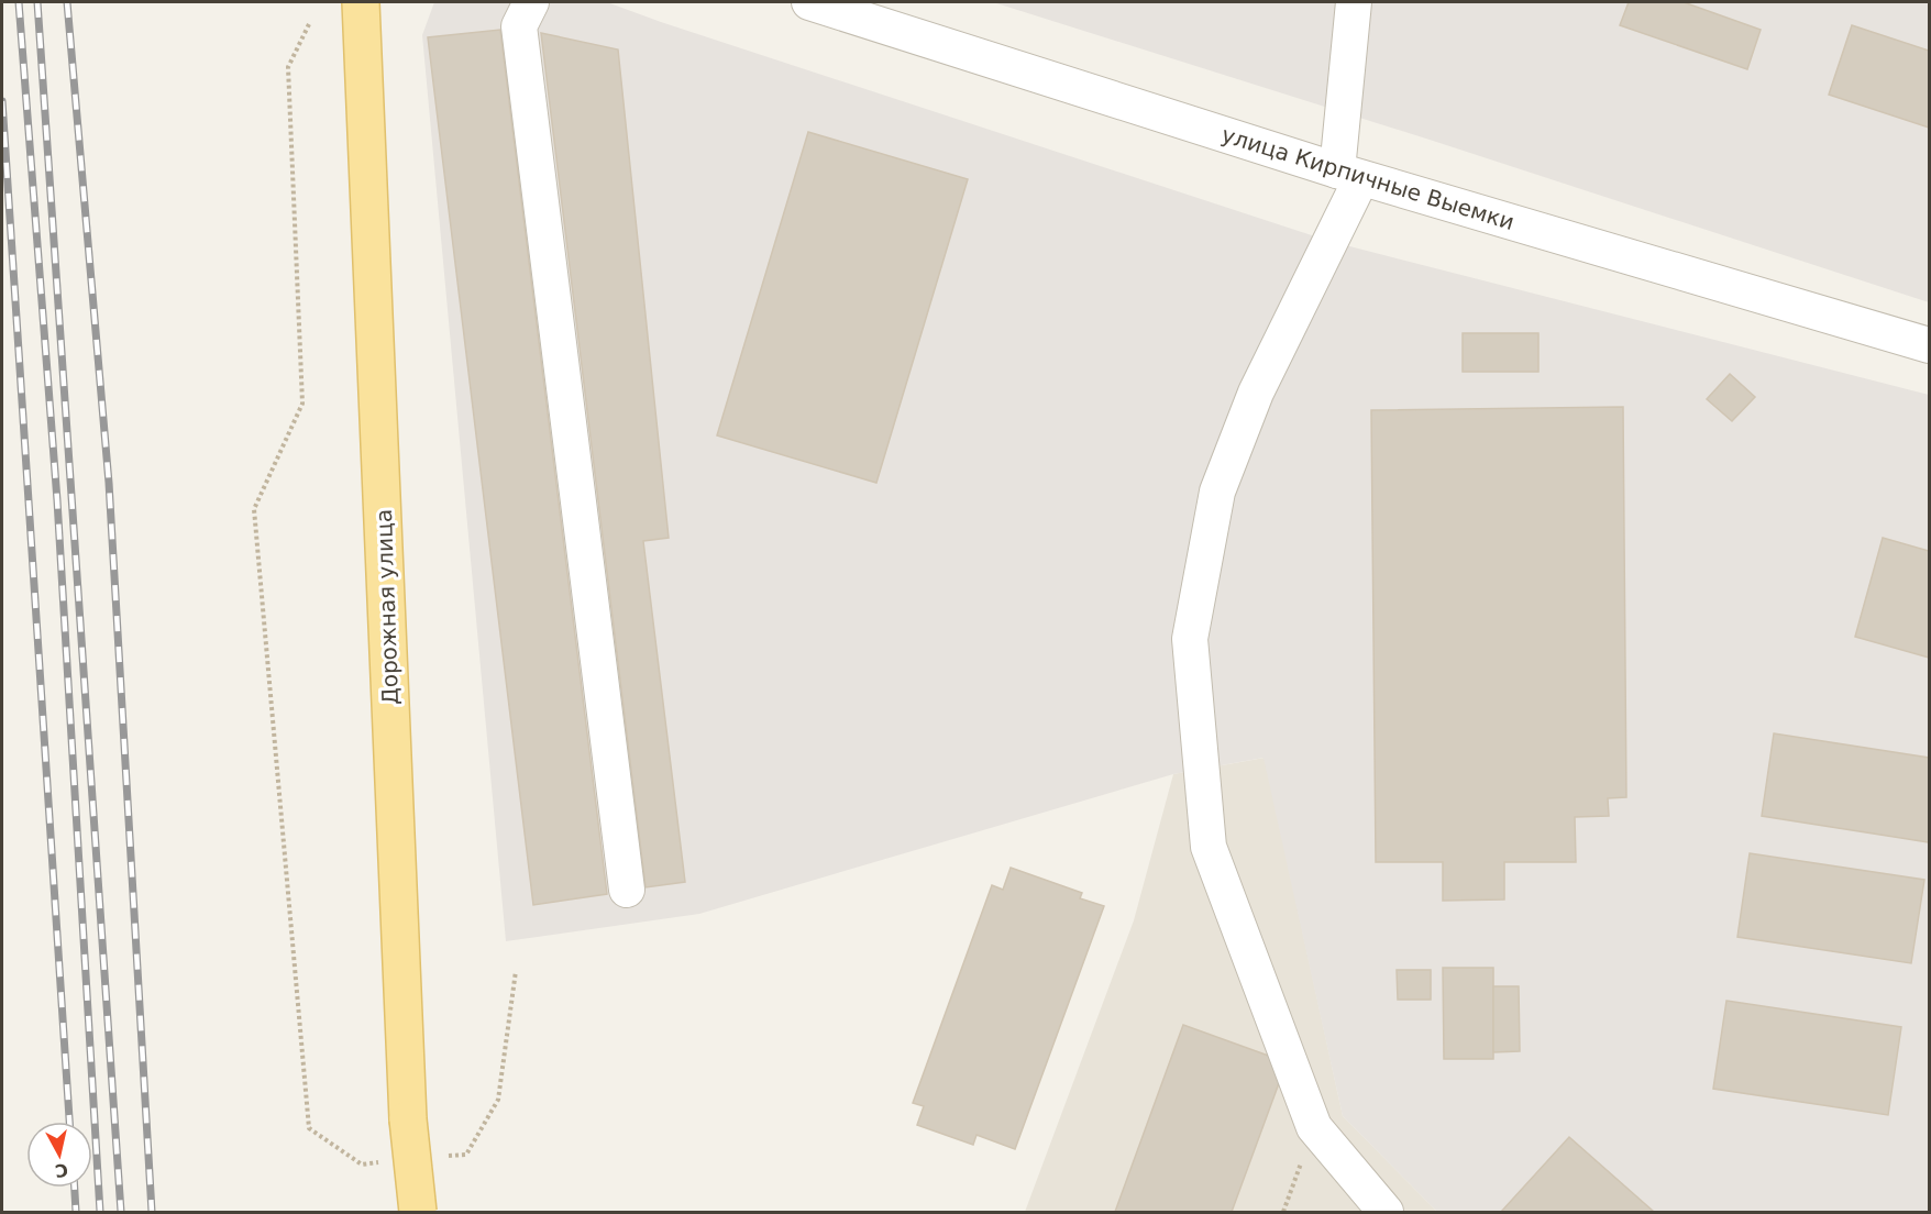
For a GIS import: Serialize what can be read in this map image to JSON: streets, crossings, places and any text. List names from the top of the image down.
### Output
{
  "streets": {
    "main road": ["Дорожная улица"],
    "street": ["улица Кирпичные Выемки"]
  },
  "north": "bottom"
}
